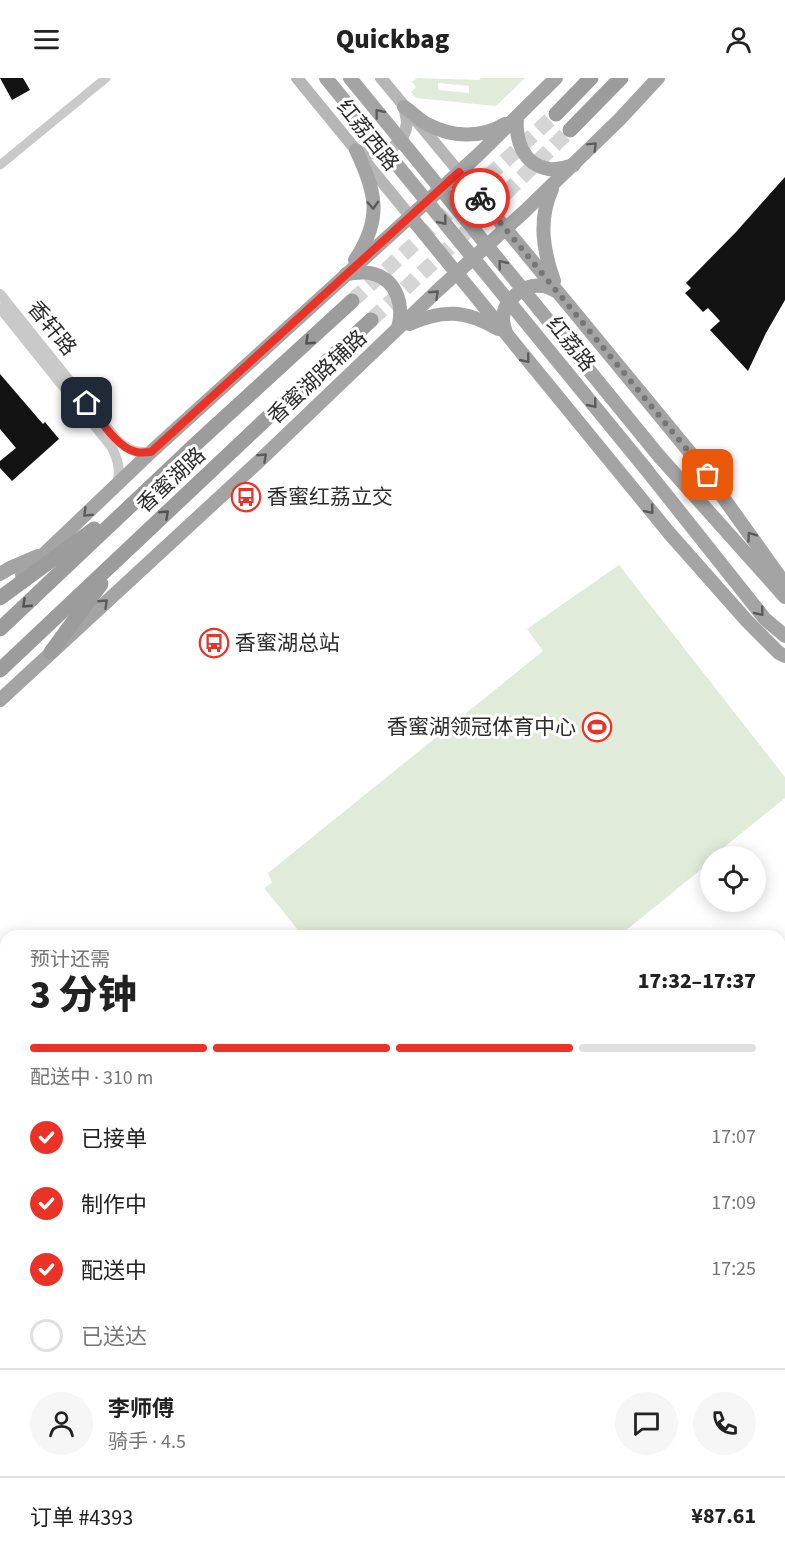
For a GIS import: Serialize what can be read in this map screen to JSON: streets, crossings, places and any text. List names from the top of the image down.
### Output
{
  "streets": {
    "highway": ["香蜜湖路"],
    "main road": ["红荔西路", "红荔路", "香蜜湖路辅路"],
    "street": ["香轩路"]
  },
  "crossings": [
    ["红荔西路", "红荔路"],
    ["红荔路", "香蜜湖路辅路"]
  ],
  "places": {
    "bus stop": ["香蜜红荔立交", "香蜜湖总站"],
    "sports": ["香蜜湖领冠体育中心"]
  },
  "page": {
    "header": "Quickbag",
    "heading": ["3 分钟", "预计还需", "17:32–17:37"],
    "panel": [
      "李师傅",
      "骑手 · 4.5",
      "订单 #4393",
      "¥87.61"
    ],
    "bar": "配送中 · 310 m",
    "list": [
      ["已接单", "17:07"],
      ["制作中", "17:09"],
      ["配送中", "17:25"],
      "已送达"
    ]
  }
}
